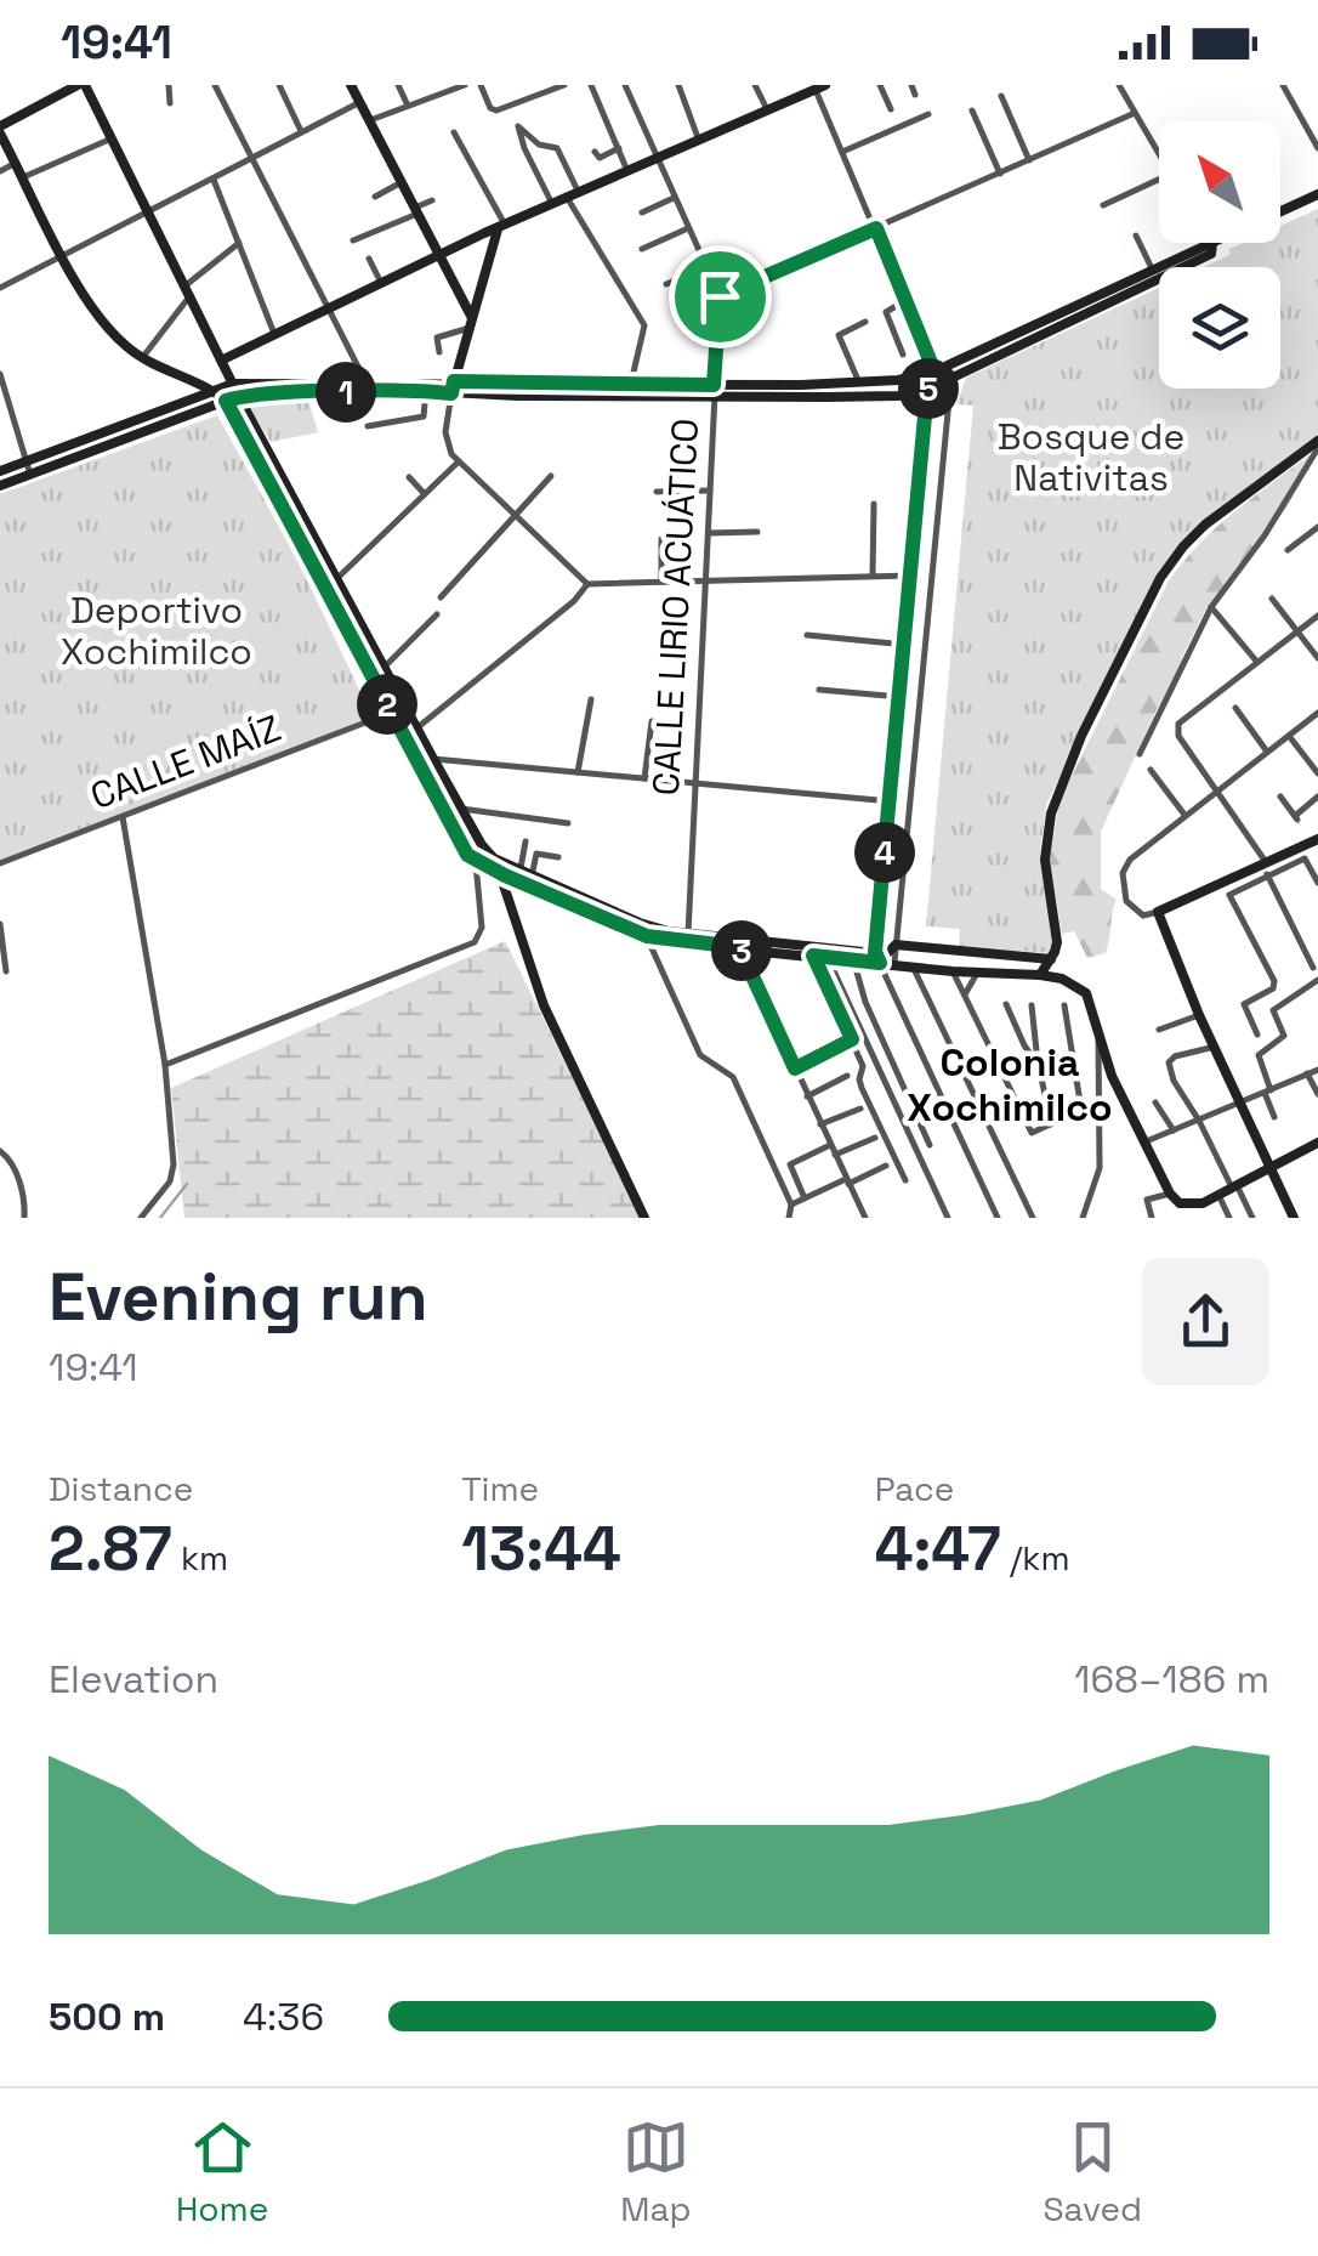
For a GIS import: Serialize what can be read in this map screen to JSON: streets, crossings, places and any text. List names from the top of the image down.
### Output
{
  "streets": {
    "street": ["CALLE LIRIO ACUÁTICO", "CALLE MAÍZ"]
  },
  "districts": ["Colonia Xochimilco"],
  "parks": ["Bosque de Nativitas", "Deportivo Xochimilco"],
  "north": "top left",
  "page": {
    "status": "19:41",
    "pins": [
      "5",
      "1",
      "2",
      "4",
      "3"
    ],
    "heading": ["Evening run", "19:41"],
    "stats": [
      ["Distance", "2.87 km"],
      ["Time", "13:44"],
      ["Pace", "4:47 /km"]
    ],
    "chart": ["Elevation", "168–186 m"],
    "list": [
      {
        "name": "500 m",
        "note": "4:36"
      }
    ],
    "tabs": ["Home", "Map", "Saved"]
  }
}
